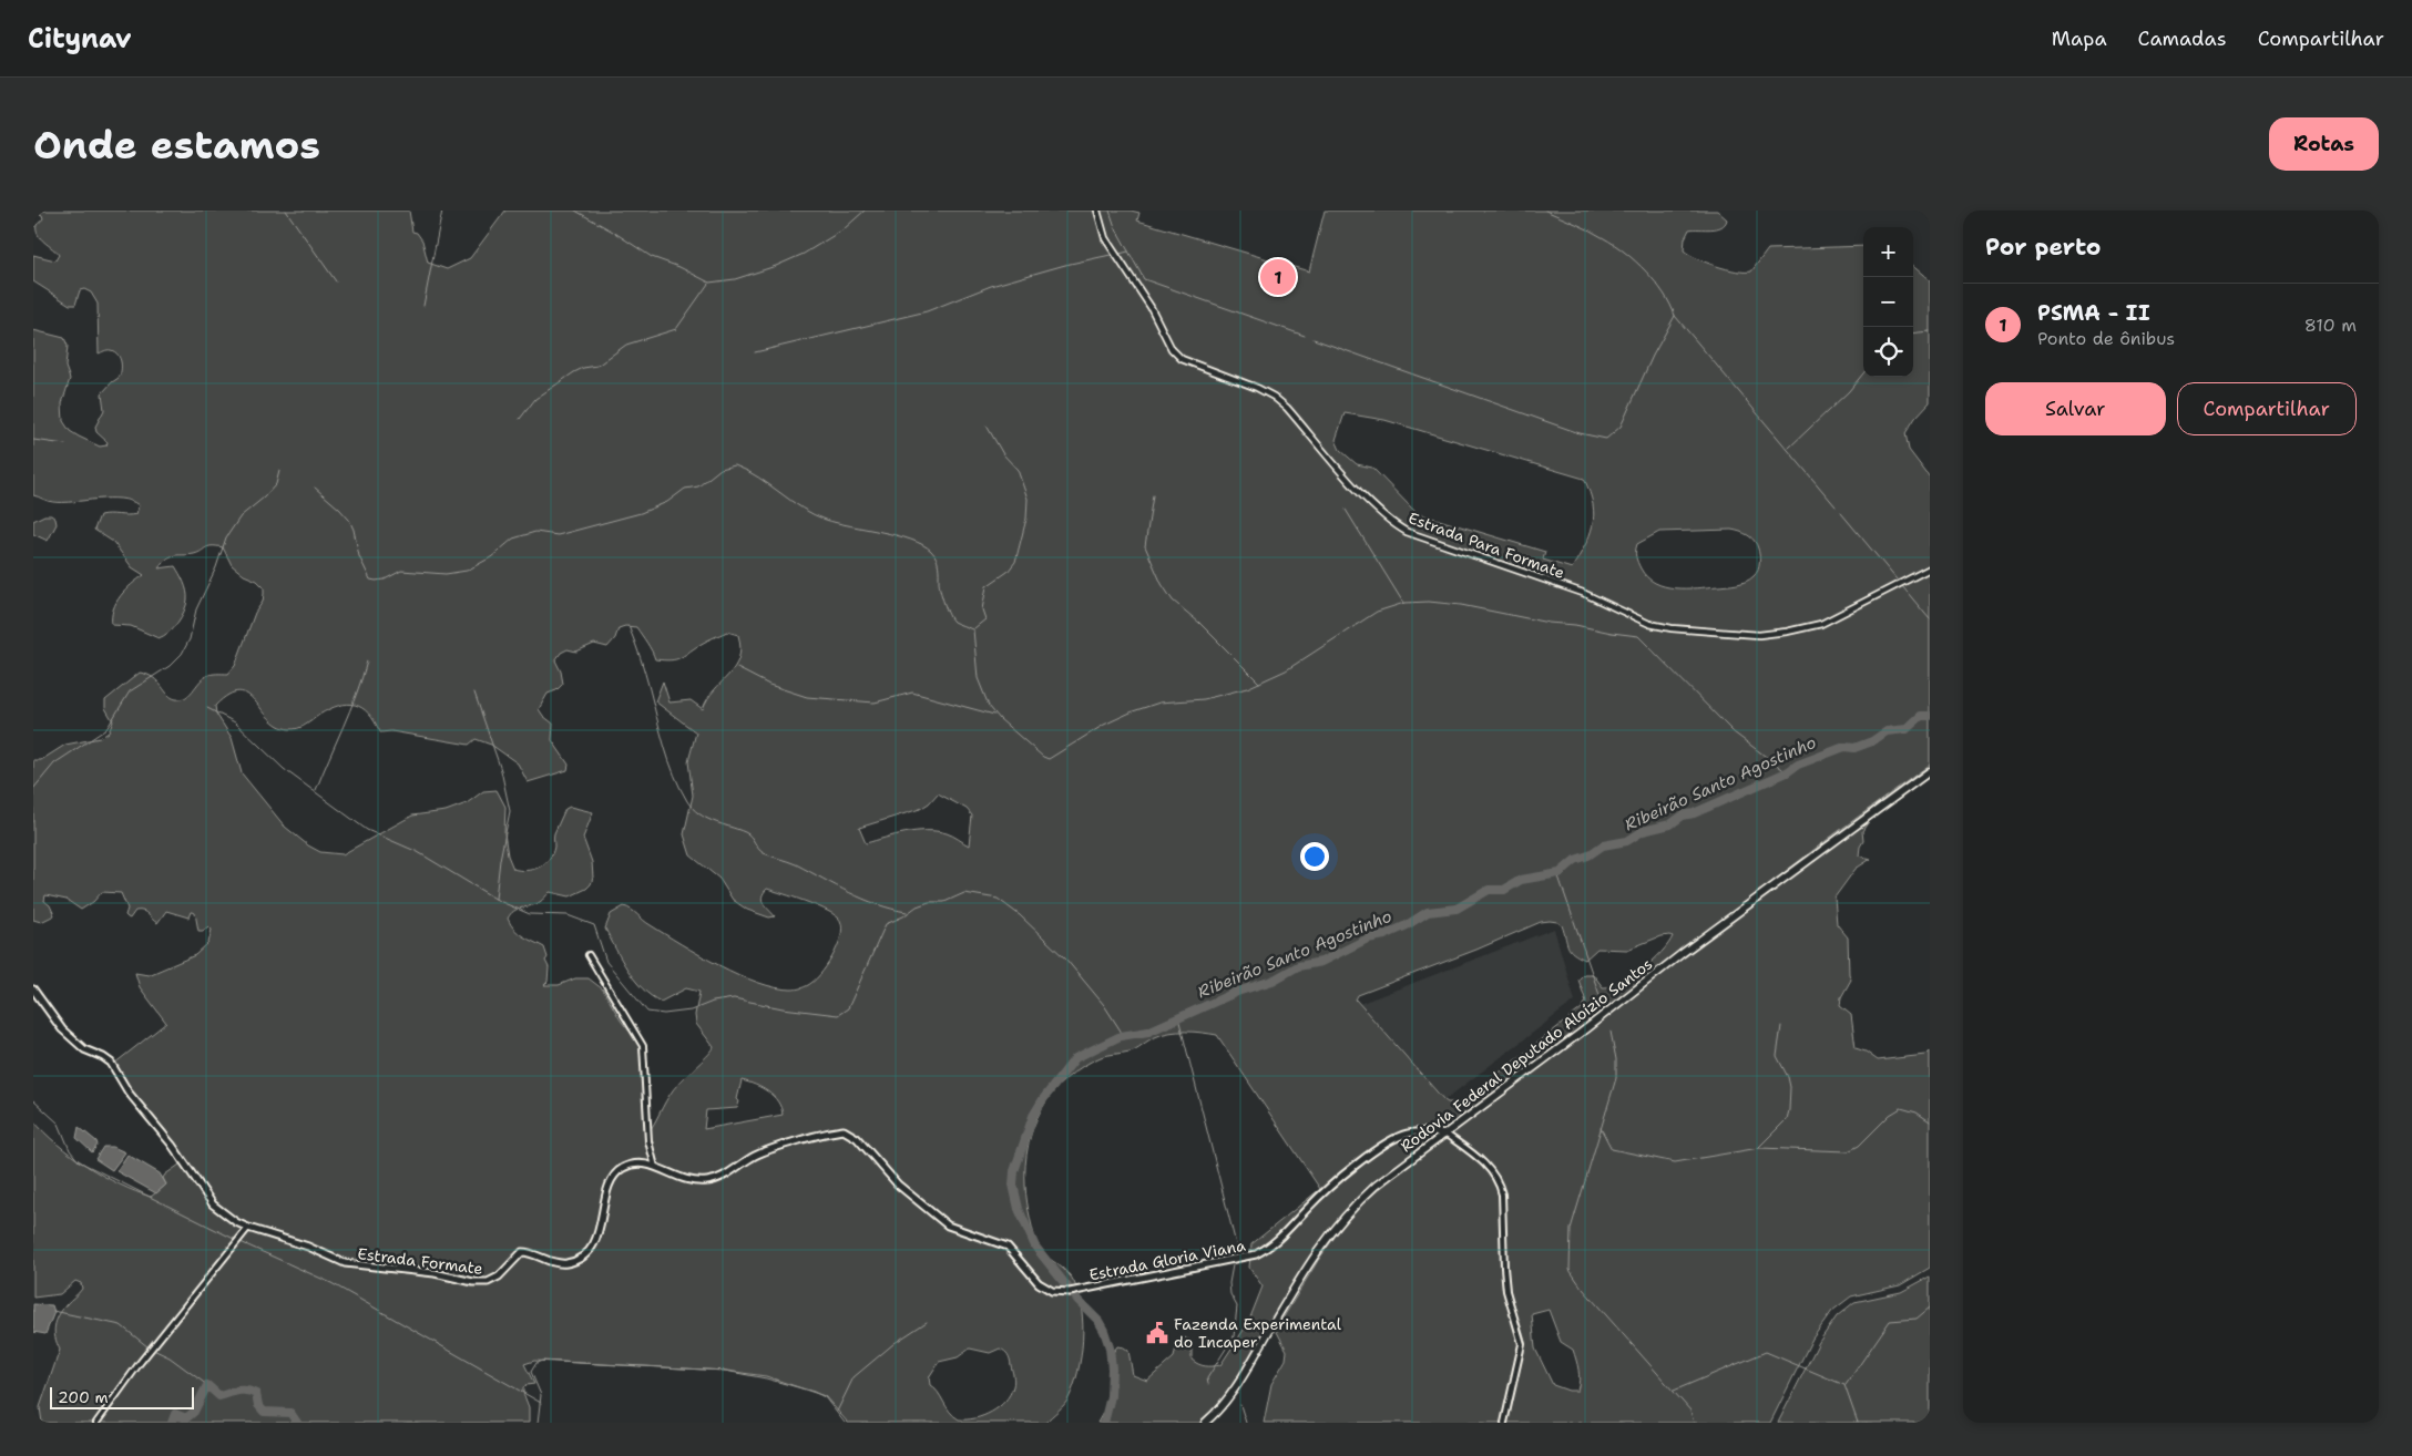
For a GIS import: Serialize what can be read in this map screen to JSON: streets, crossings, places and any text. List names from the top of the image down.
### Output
{
  "streets": {
    "highway": ["Rodovia Federal Deputado Aloízio Santos"],
    "main road": ["Estrada Gloria Viana", "Estrada Formate"],
    "street": ["Estrada Para Formate"]
  },
  "crossings": [
    ["Rodovia Federal Deputado Aloízio Santos", "Estrada Gloria Viana"],
    ["Estrada Gloria Viana", "Estrada Formate"]
  ],
  "water": ["Ribeirão Santo Agostinho"],
  "places": {
    "public building": ["Fazenda Experimental do Incaper"]
  },
  "scale_bar": "200 m",
  "page": {
    "header": "Citynav",
    "nav": ["Mapa", "Camadas", "Compartilhar"],
    "buttons": [
      "Rotas",
      ["Salvar", "Compartilhar"]
    ],
    "title": "Onde estamos",
    "heading": "Por perto",
    "map_buttons": ["+", "−"],
    "pins": "1",
    "list": [
      {
        "mark": "1",
        "name": "PSMA - II",
        "note": "Ponto de ônibus",
        "value": "810 m"
      }
    ],
    "scale": "200 m"
  }
}
